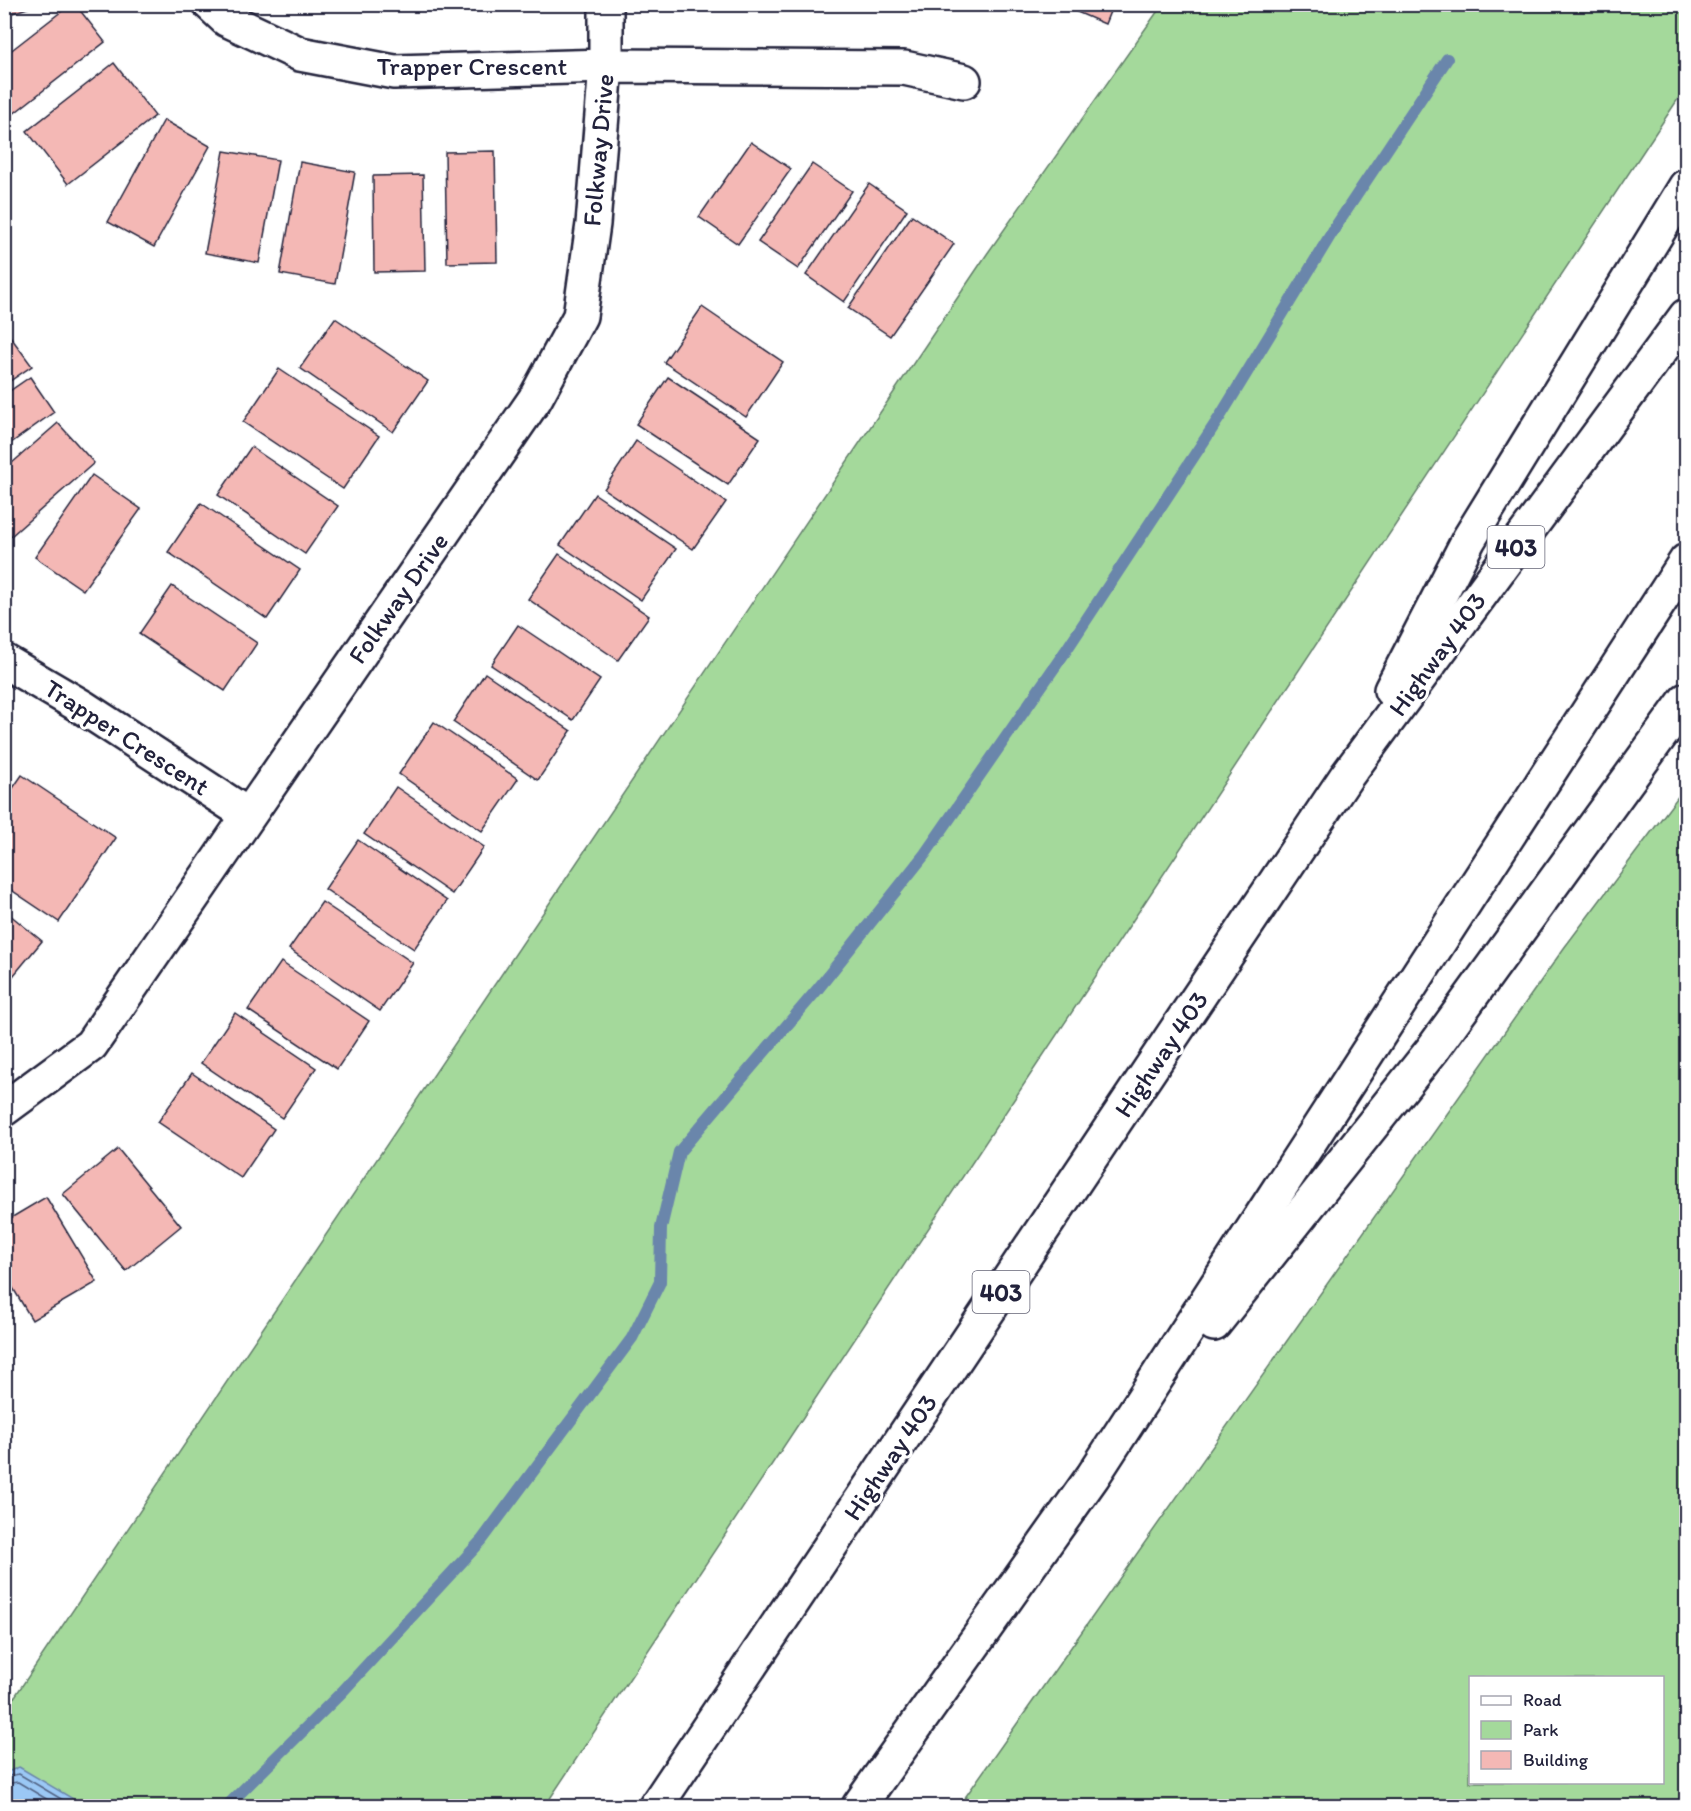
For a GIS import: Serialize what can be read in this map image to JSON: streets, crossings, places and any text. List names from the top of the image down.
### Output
{
  "streets": {
    "main road": [
      "Trapper Crescent",
      "Folkway Drive",
      "403",
      "Highway 403"
    ]
  },
  "crossings": [
    ["Trapper Crescent", "Folkway Drive"]
  ],
  "legend": ["Road", "Park", "Building"]
}
